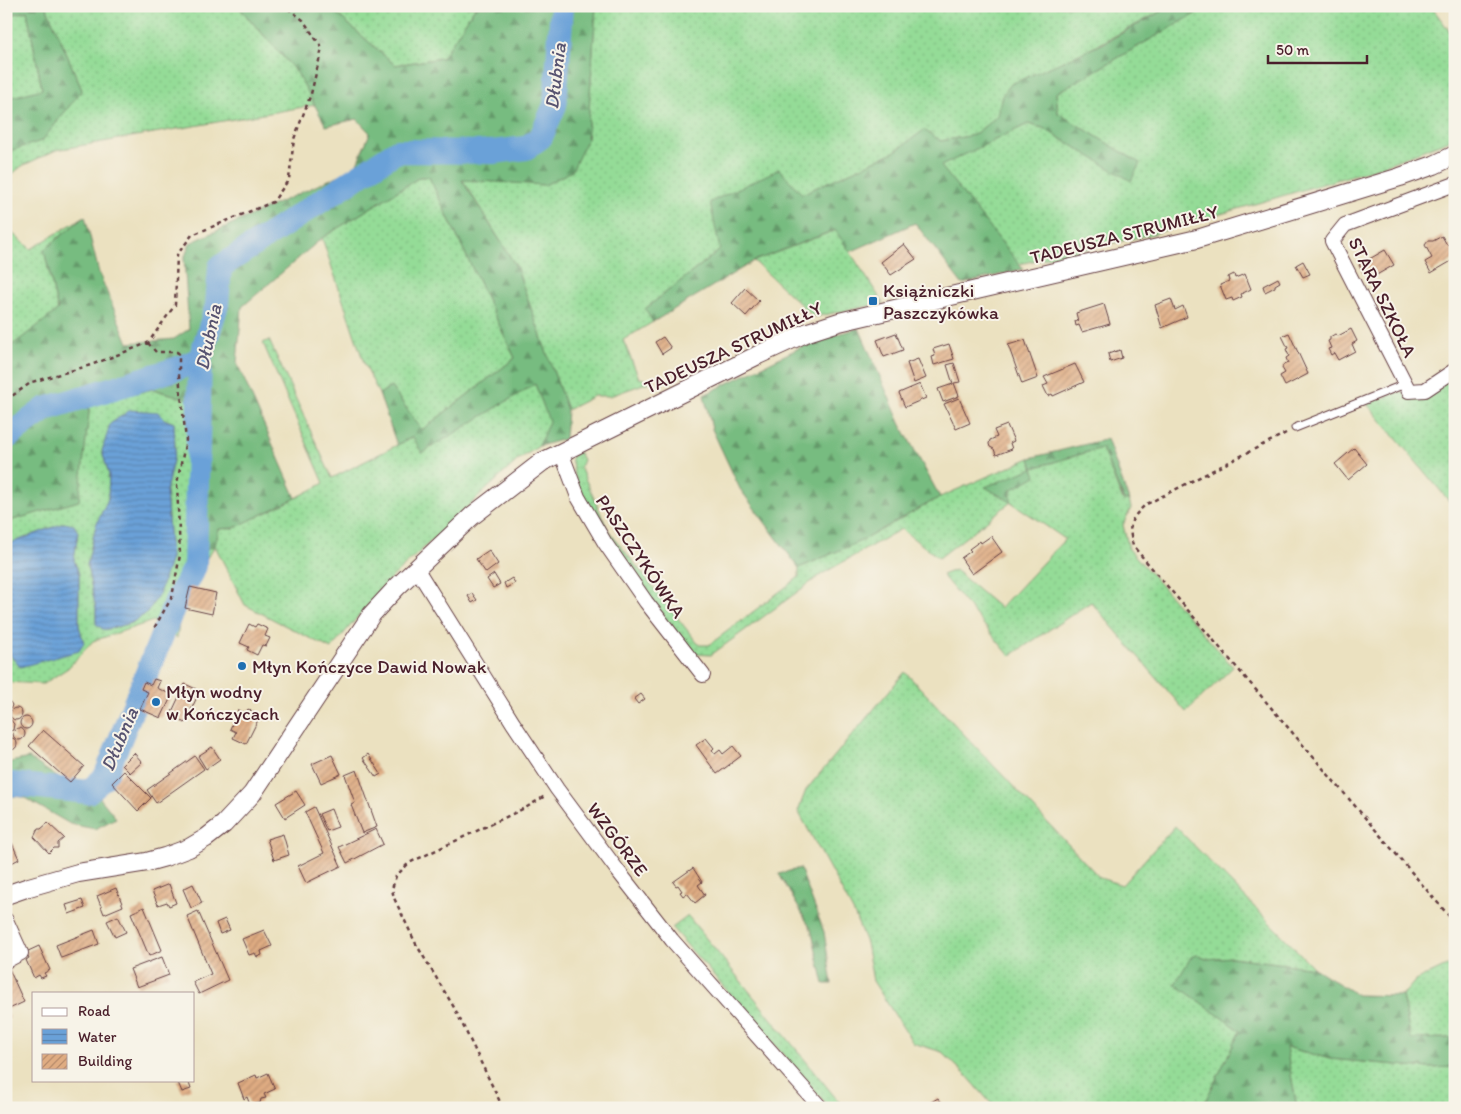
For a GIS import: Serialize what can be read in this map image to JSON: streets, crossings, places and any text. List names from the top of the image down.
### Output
{
  "streets": {
    "street": [
      "TADEUSZA STRUMIŁŁY",
      "STARA SZKOŁA",
      "PASZCZYKÓWKA",
      "WZGÓRZE"
    ]
  },
  "crossings": [
    ["TADEUSZA STRUMIŁŁY", "PASZCZYKÓWKA"],
    ["TADEUSZA STRUMIŁŁY", "WZGÓRZE"]
  ],
  "water": ["Dłubnia"],
  "places": {
    "transit": ["Książniczki Paszczykówka"],
    "other": ["Młyn Kończyce Dawid Nowak", "Młyn wodny w Kończycach"]
  },
  "legend": ["Road", "Water", "Building"],
  "scale_bar": "50 m"
}
